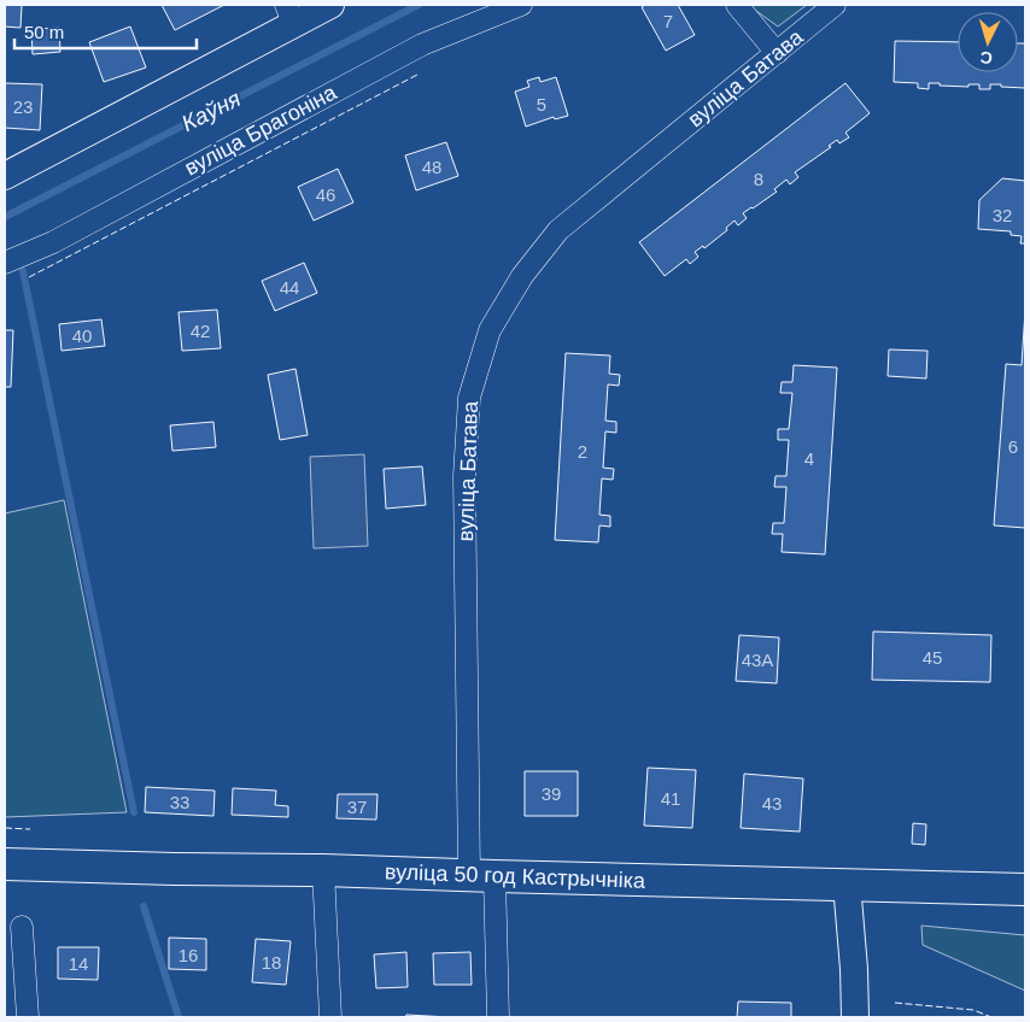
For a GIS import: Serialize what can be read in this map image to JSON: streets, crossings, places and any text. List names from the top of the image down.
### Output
{
  "streets": {
    "main road": ["вуліца 50 год Кастрычніка"],
    "street": ["вуліца Батава", "вуліца Брагоніна"]
  },
  "crossings": [
    ["вуліца Батава", "вуліца 50 год Кастрычніка"]
  ],
  "water": ["Каўня"],
  "house_numbers": [
    "7",
    "5",
    "23",
    "48",
    "8",
    "46",
    "32",
    "44",
    "42",
    "40",
    "6",
    "2",
    "4",
    "45",
    "43А",
    "39",
    "41",
    "33",
    "43",
    "37",
    "16",
    "18",
    "14"
  ],
  "scale_bar": "50 m",
  "north": "bottom"
}
